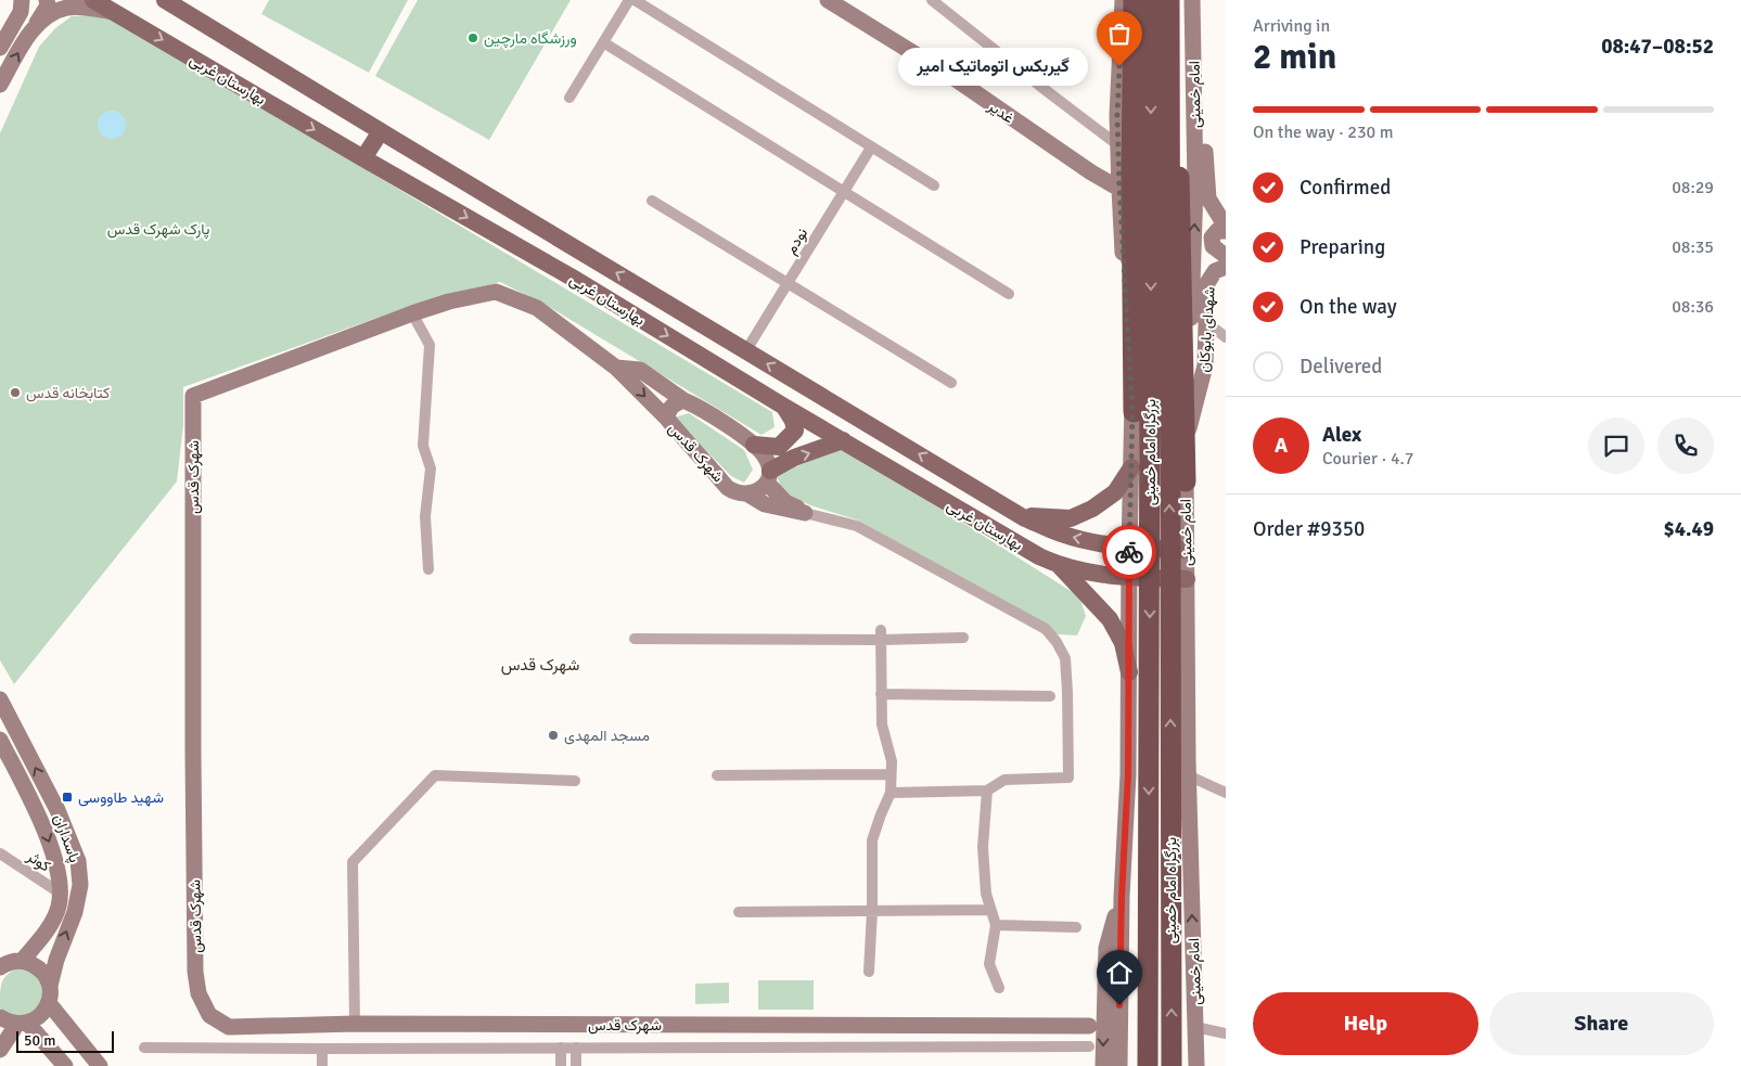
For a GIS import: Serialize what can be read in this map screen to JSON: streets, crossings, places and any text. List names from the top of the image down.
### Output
{
  "streets": {
    "highway": ["بزرگراه امام خمینی"],
    "main road": [
      "بهارستان غربی",
      "امام خمینی",
      "غدیر",
      "شهدای بابوکان",
      "شهرک قدس",
      "پاسداران"
    ],
    "street": ["نودم", "کوثر"]
  },
  "crossings": [
    ["بهارستان غربی", "امام خمینی"],
    ["بهارستان غربی", "نودم"],
    ["امام خمینی", "شهدای بابوکان"],
    ["پاسداران", "کوثر"]
  ],
  "districts": ["شهرک قدس"],
  "parks": ["پارک شهرک قدس"],
  "places": {
    "other": [
      "ورزشگاه مارچین",
      "گیربکس اتوماتیک امیر",
      "کتابخانه قدس",
      "مسجد المهدی"
    ],
    "transit": ["شهید طاووسی"]
  },
  "scale_bar": "50 m",
  "page": {
    "heading": ["2 min", "Arriving in", "08:47–08:52"],
    "panel": [
      "Alex",
      "Courier · 4.7",
      "Order #9350",
      "$4.49"
    ],
    "bubble": "گیربکس اتوماتیک امیر",
    "bar": "On the way · 230 m",
    "list": [
      ["Confirmed", "08:29"],
      ["Preparing", "08:35"],
      ["On the way", "08:36"],
      "Delivered"
    ],
    "round": "A",
    "buttons": ["Help", "Share"],
    "scale": "50 m"
  }
}
